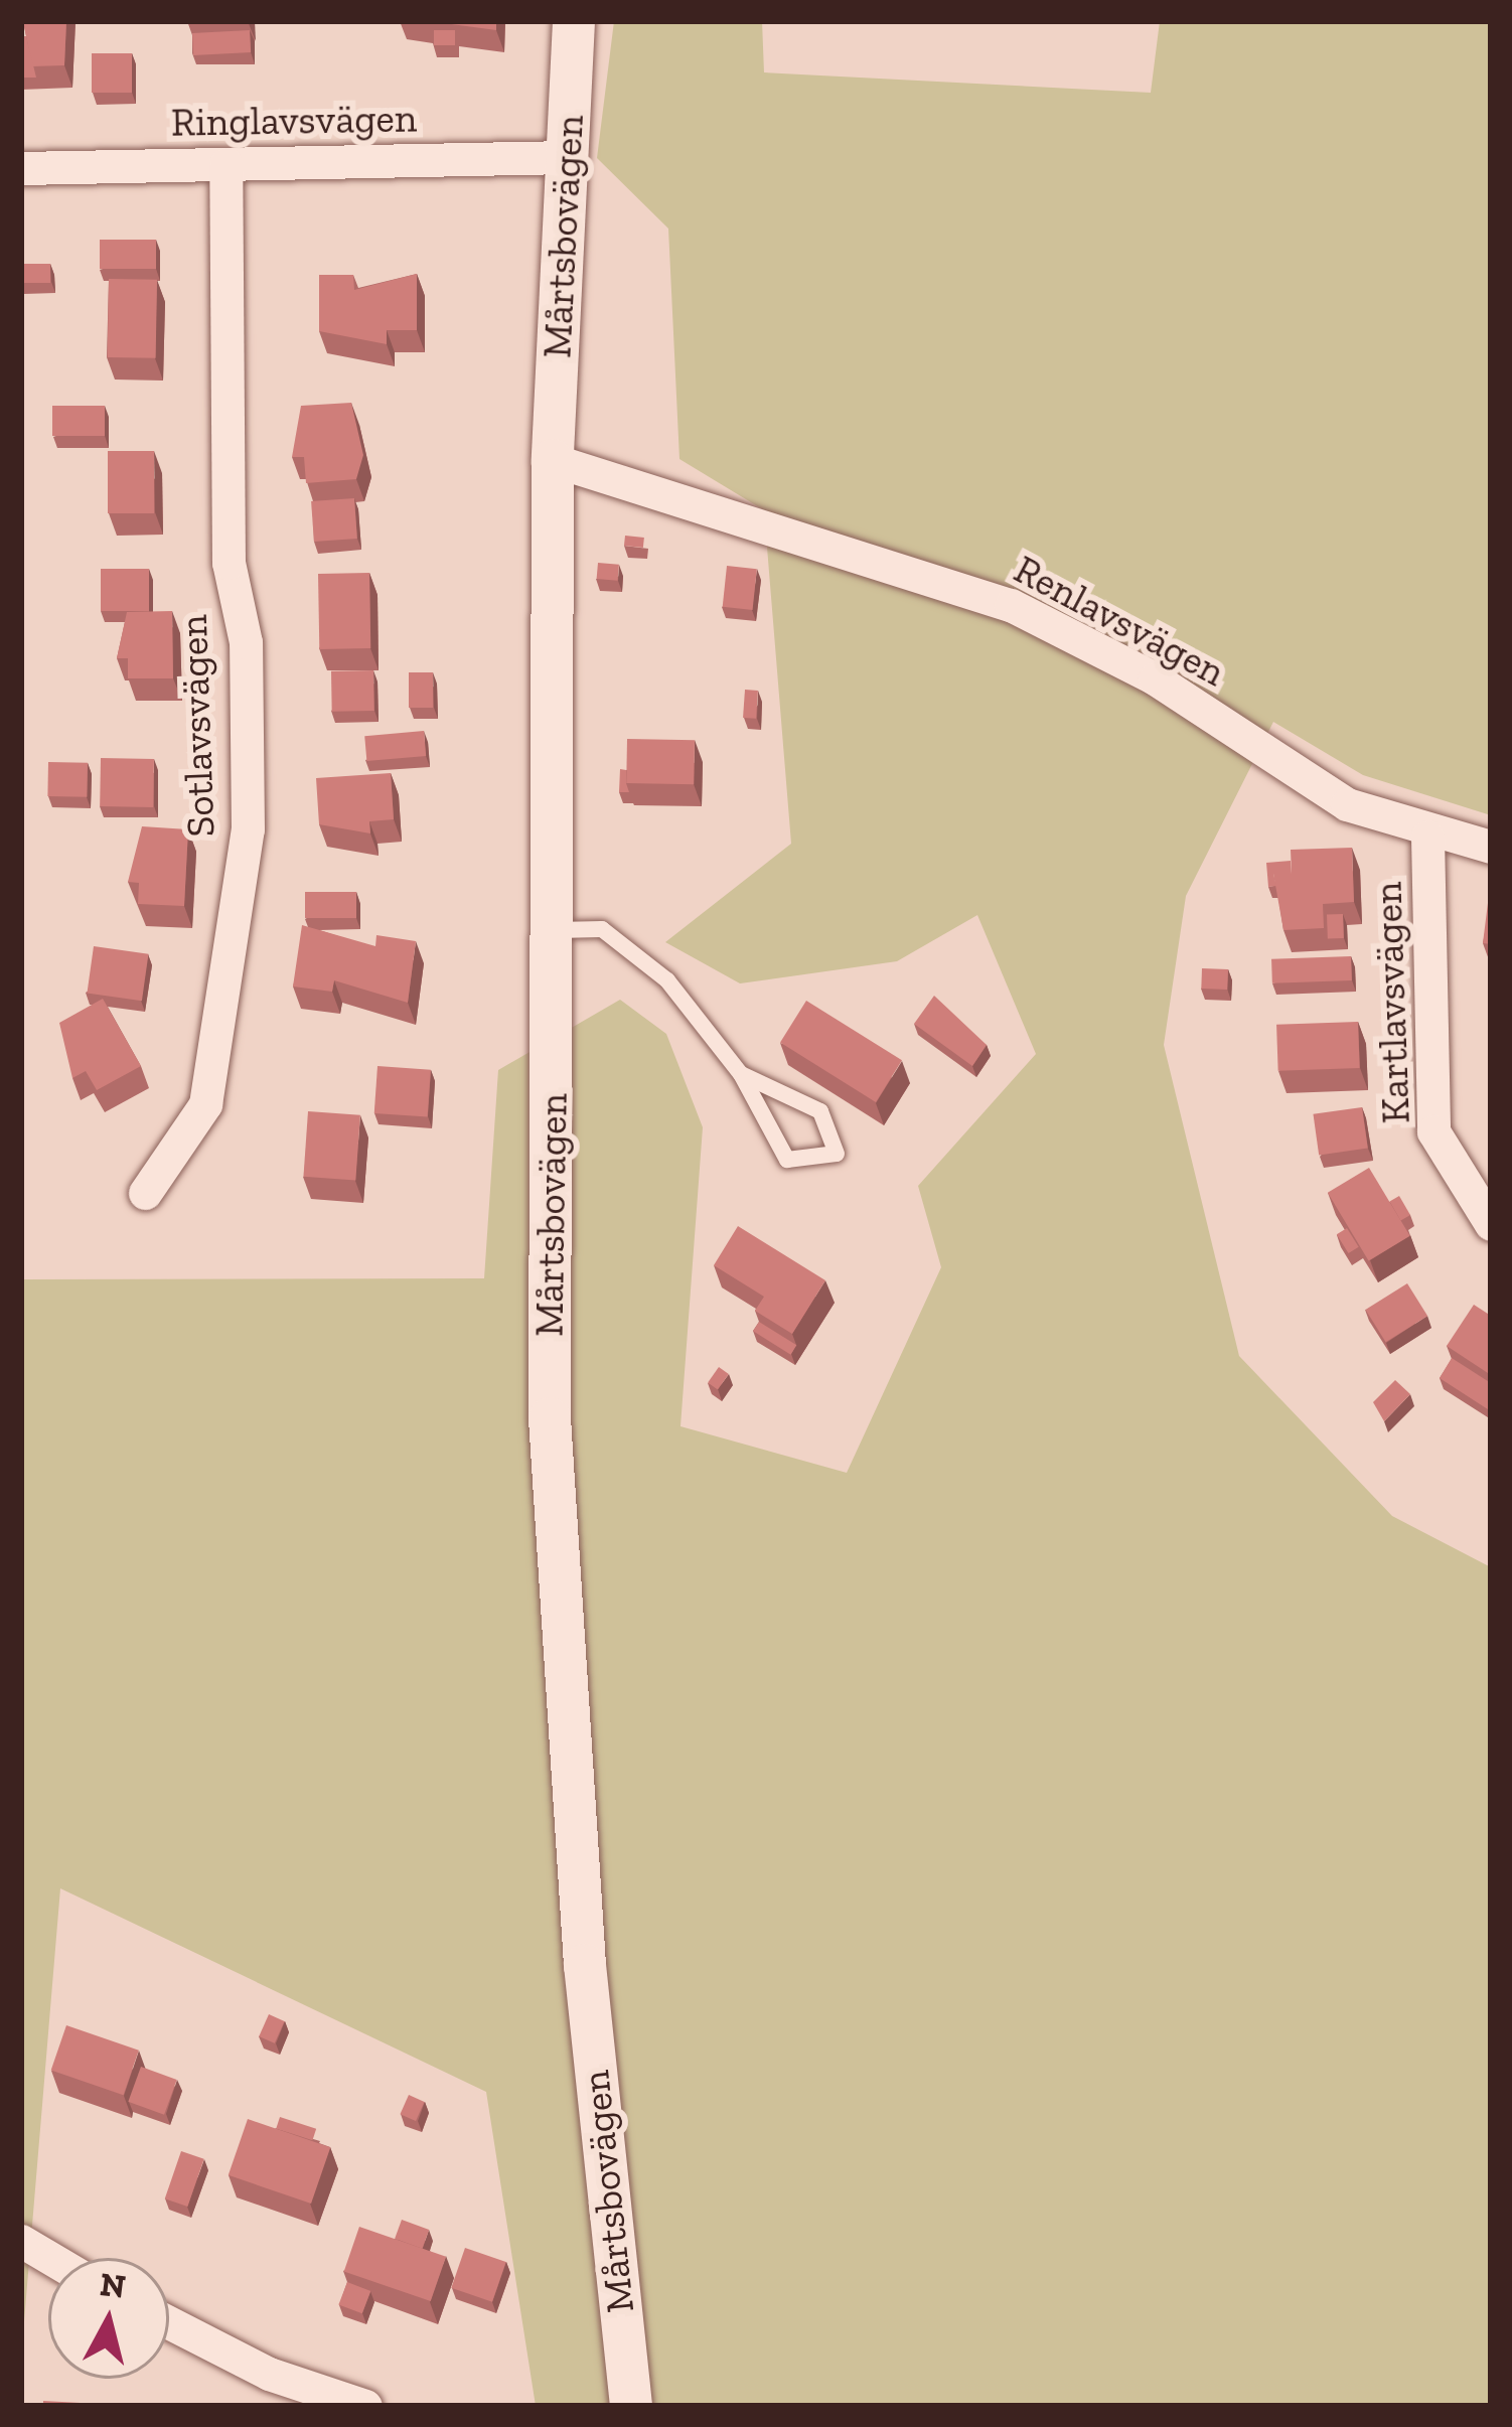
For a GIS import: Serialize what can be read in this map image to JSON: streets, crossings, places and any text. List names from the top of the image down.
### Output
{
  "streets": {
    "street": [
      "Ringlavsvägen",
      "Mårtsbovägen",
      "Renlavsvägen",
      "Sotlavsvägen",
      "Kartlavsvägen"
    ]
  },
  "crossings": [
    ["Ringlavsvägen", "Mårtsbovägen"],
    ["Ringlavsvägen", "Sotlavsvägen"],
    ["Mårtsbovägen", "Renlavsvägen"],
    ["Renlavsvägen", "Kartlavsvägen"]
  ],
  "north": "top"
}
